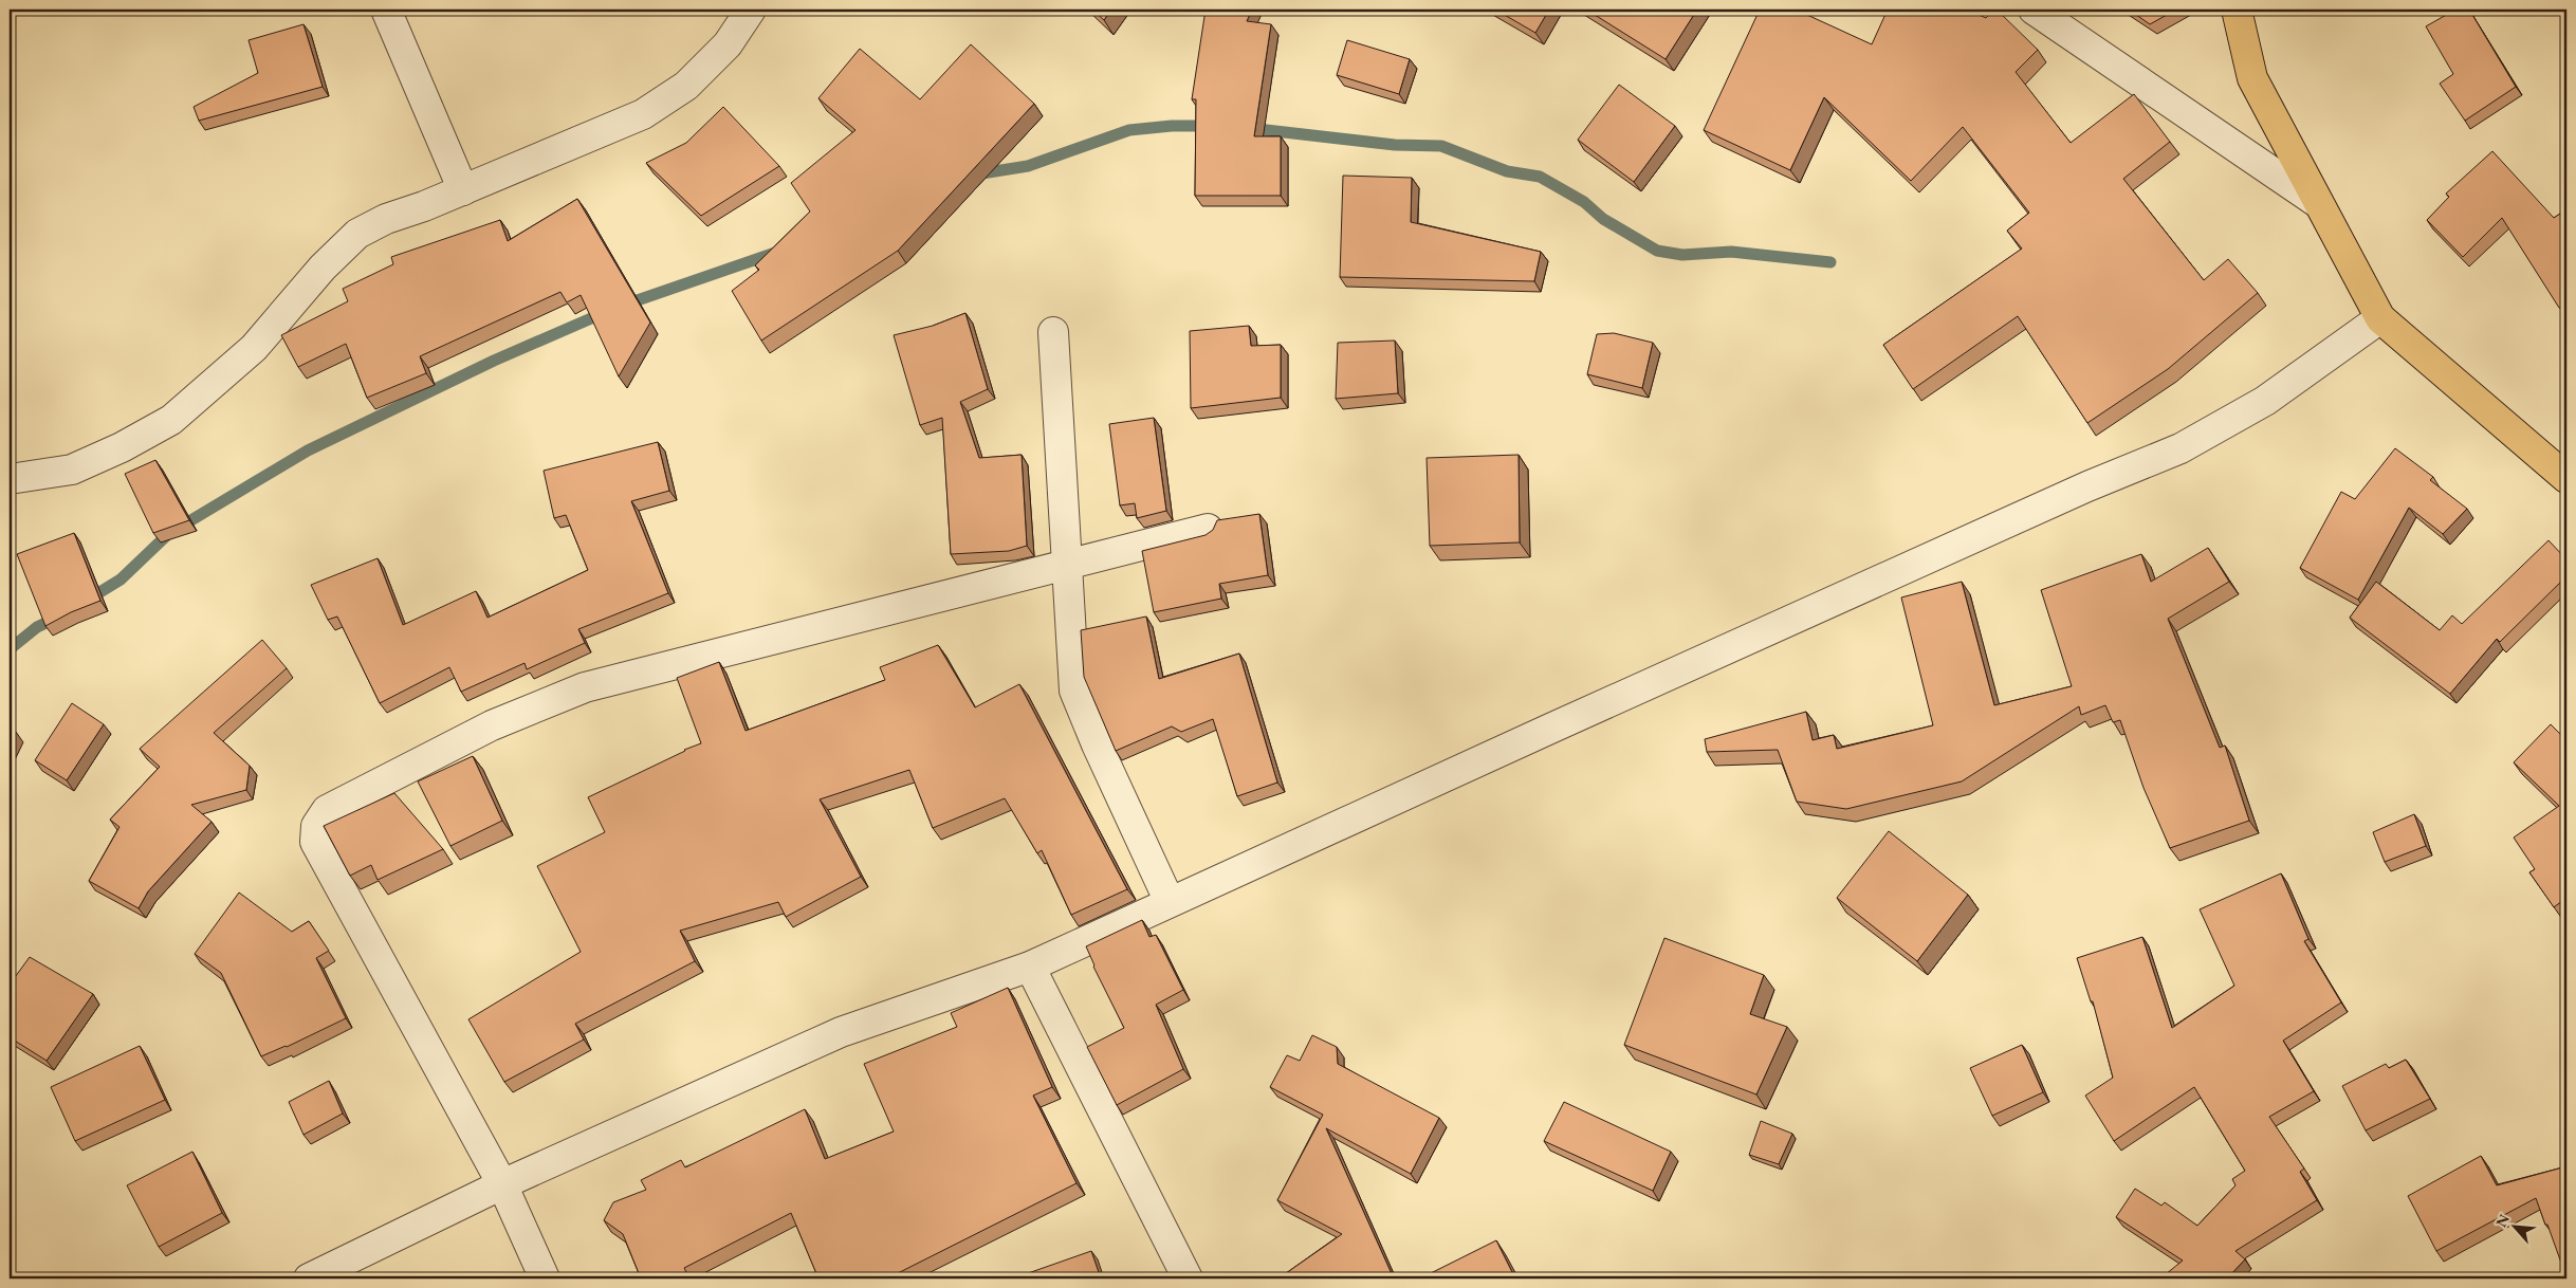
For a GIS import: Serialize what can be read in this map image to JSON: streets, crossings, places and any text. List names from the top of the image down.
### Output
{
  "north": "top left"
}
